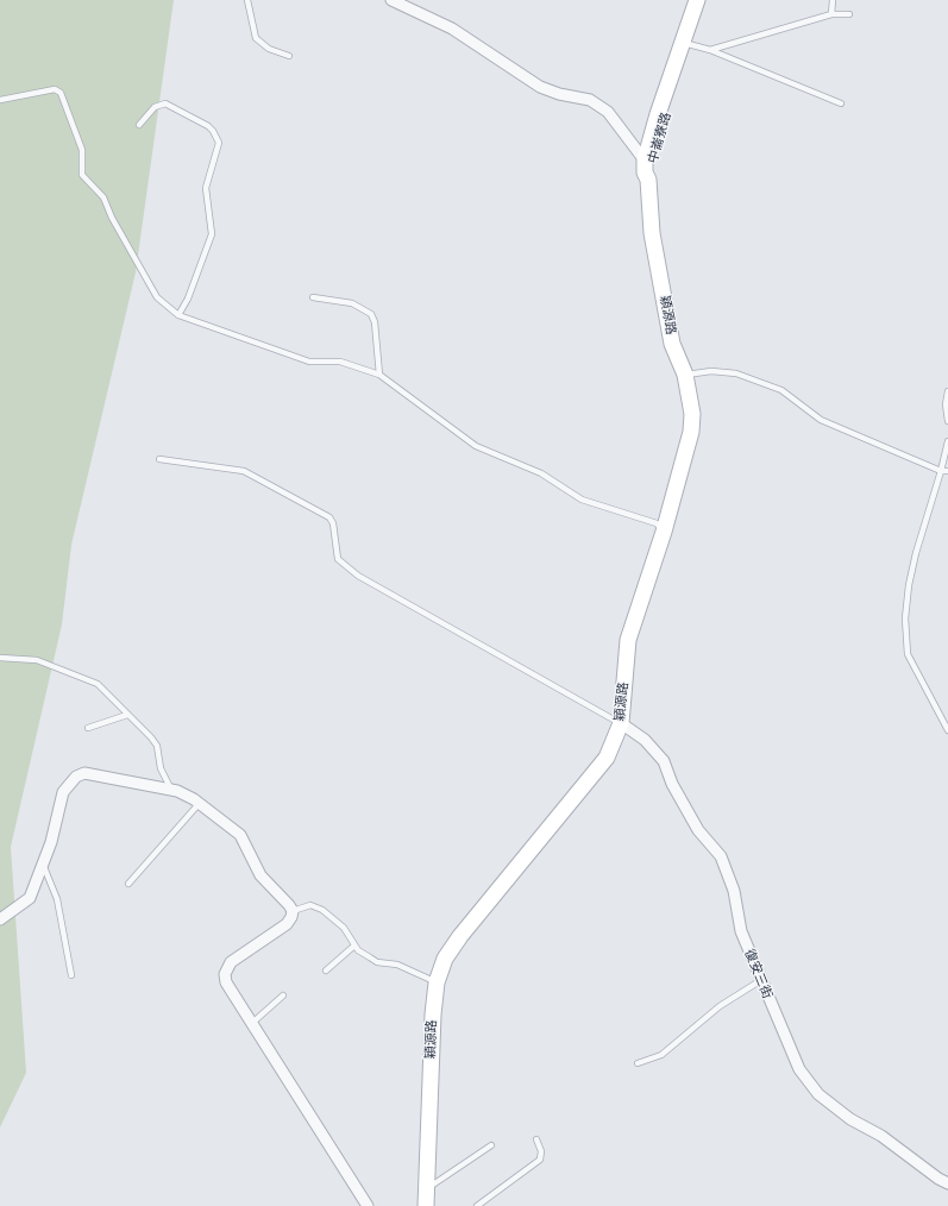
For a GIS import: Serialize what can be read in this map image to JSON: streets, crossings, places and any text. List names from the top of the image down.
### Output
{
  "streets": {
    "street": ["中崙寮路", "穎源路", "復安三街"]
  },
  "crossings": [
    ["中崙寮路", "穎源路"],
    ["穎源路", "復安三街"]
  ]
}
